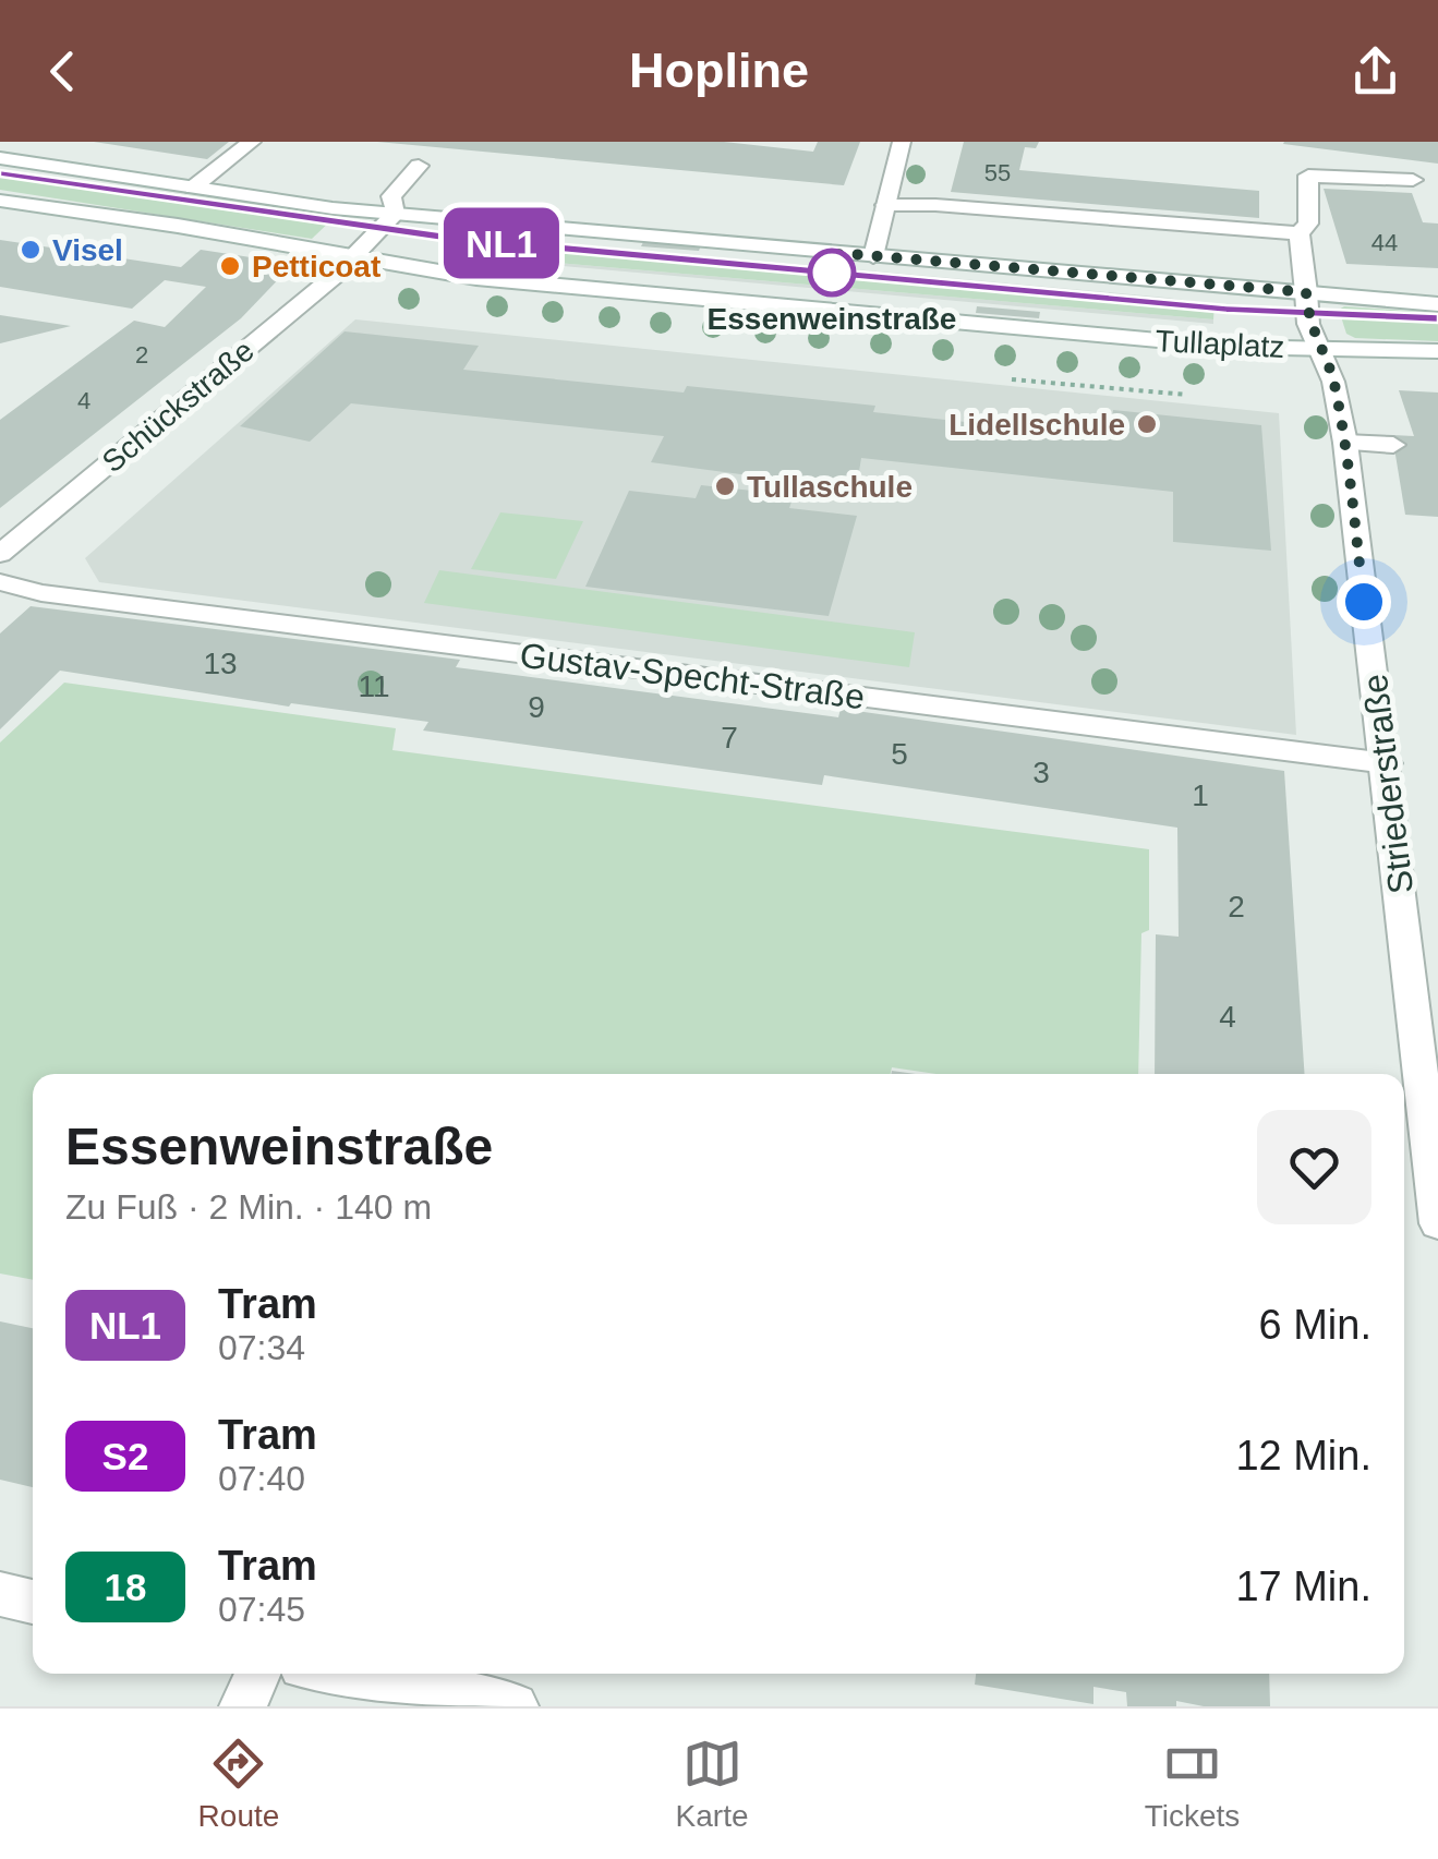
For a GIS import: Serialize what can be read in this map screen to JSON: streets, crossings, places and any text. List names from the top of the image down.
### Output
{
  "streets": {
    "street": [
      "Tullaplatz",
      "Schückstraße",
      "Gustav-Specht-Straße",
      "Striederstraße"
    ]
  },
  "crossings": [
    ["Tullaplatz", "Schückstraße"],
    ["Tullaplatz", "Striederstraße"],
    ["Gustav-Specht-Straße", "Striederstraße"]
  ],
  "places": [
    "Visel",
    "Petticoat",
    "Essenweinstraße",
    "Lidellschule",
    "Tullaschule"
  ],
  "lines": ["tram line NL1"],
  "house_numbers": [
    "55",
    "44",
    "2",
    "4",
    "13",
    "11",
    "9",
    "7",
    "5",
    "3",
    "1",
    "2",
    "4"
  ],
  "page": {
    "header": "Hopline",
    "on_map": "NL1",
    "heading": ["Essenweinstraße", "Zu Fuß · 2 Min. · 140 m"],
    "list": [
      {
        "mark": "NL1",
        "name": "Tram",
        "note": "07:34",
        "value": "6 Min."
      },
      {
        "mark": "S2",
        "name": "Tram",
        "note": "07:40",
        "value": "12 Min."
      },
      {
        "mark": "18",
        "name": "Tram",
        "note": "07:45",
        "value": "17 Min."
      }
    ],
    "tabs": ["Route", "Karte", "Tickets"]
  }
}
